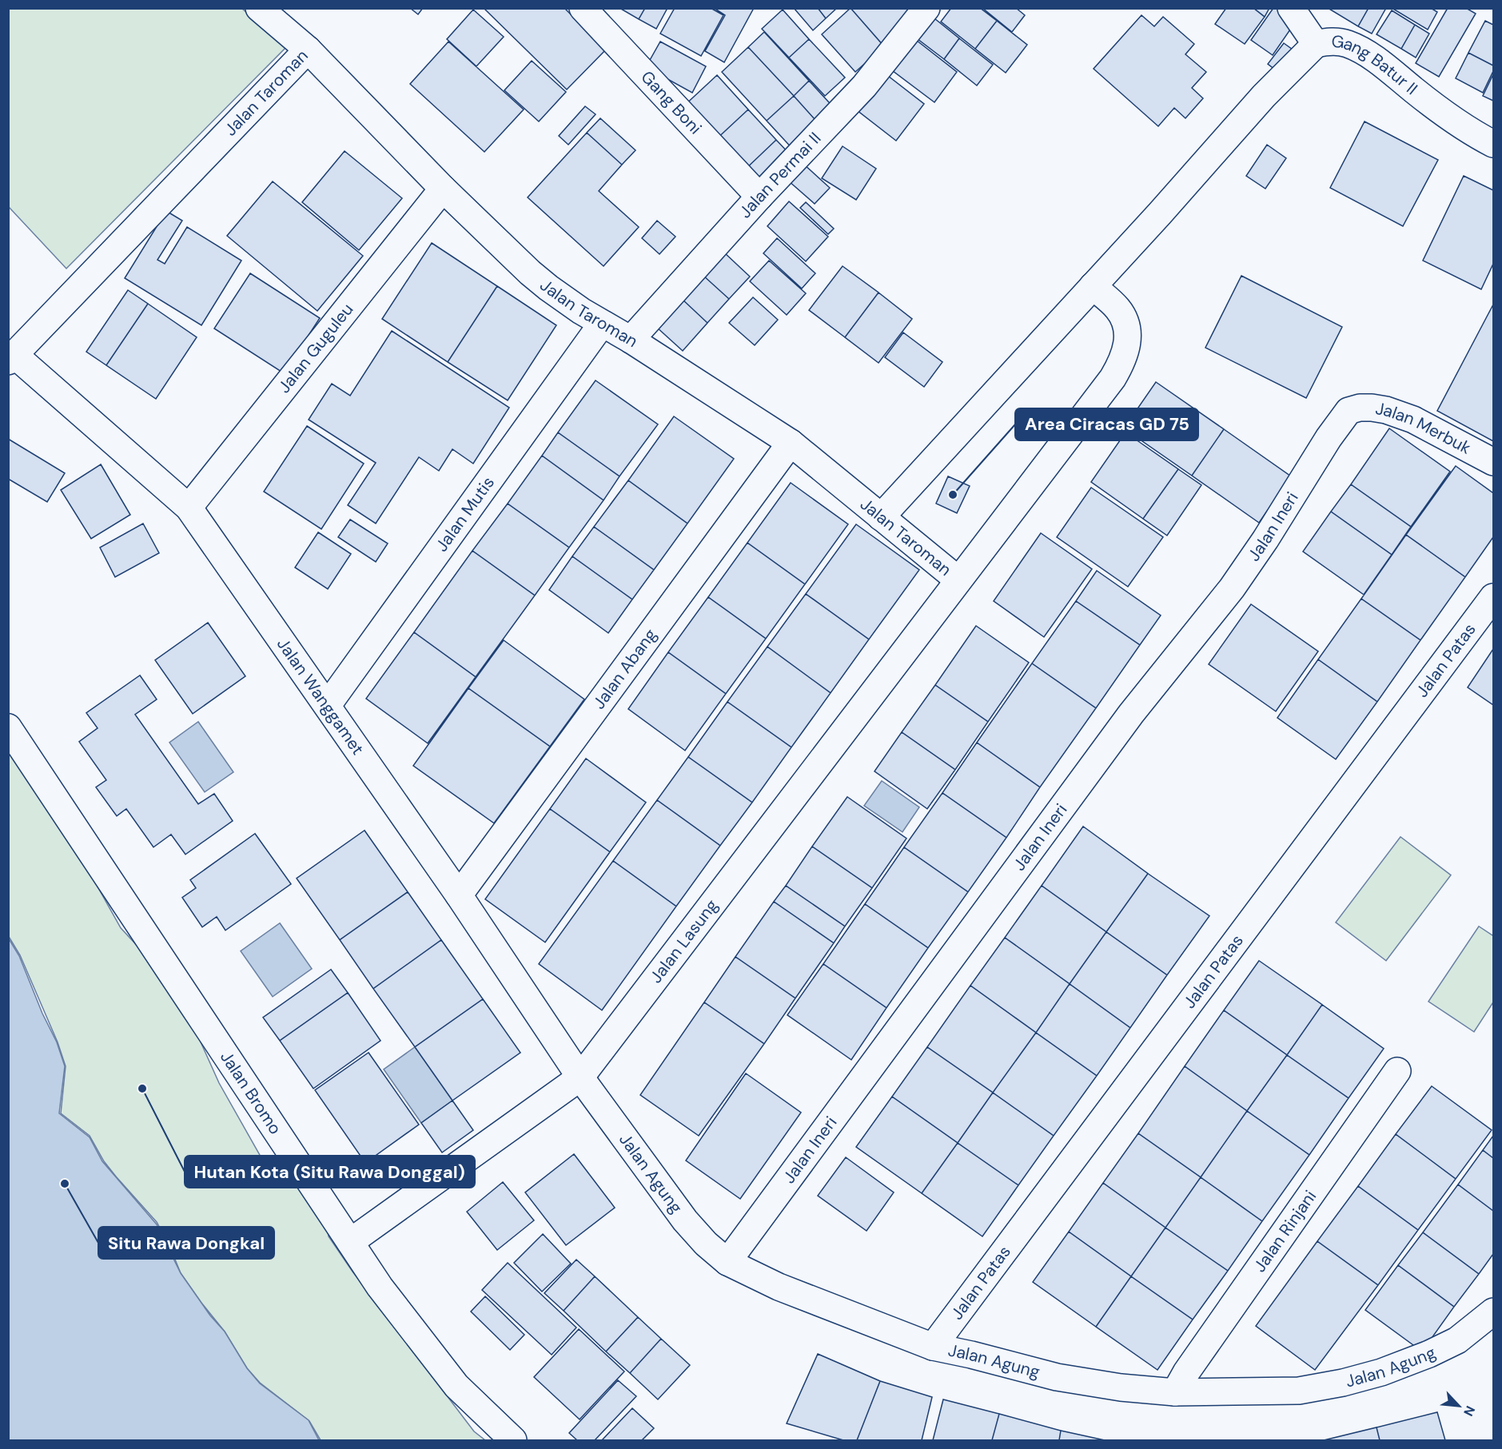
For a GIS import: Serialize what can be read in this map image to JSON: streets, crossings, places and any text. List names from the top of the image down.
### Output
{
  "streets": {
    "street": [
      "Gang Batur II",
      "Jalan Taroman",
      "Gang Boni",
      "Jalan Permai II",
      "Jalan Guguleu",
      "Jalan Merbuk",
      "Jalan Mutis",
      "Jalan Ineri",
      "Jalan Patas",
      "Jalan Abang",
      "Jalan Wanggamet",
      "Jalan Lasung",
      "Jalan Bromo",
      "Jalan Agung",
      "Jalan Rinjani"
    ]
  },
  "crossings": [
    ["Jalan Taroman", "Jalan Permai II"],
    ["Jalan Taroman", "Jalan Guguleu"],
    ["Jalan Taroman", "Jalan Mutis"],
    ["Jalan Taroman", "Jalan Abang"],
    ["Jalan Taroman", "Jalan Wanggamet"],
    ["Jalan Taroman", "Jalan Lasung"],
    ["Gang Boni", "Jalan Permai II"],
    ["Jalan Guguleu", "Jalan Wanggamet"],
    ["Jalan Merbuk", "Jalan Ineri"],
    ["Jalan Mutis", "Jalan Wanggamet"],
    ["Jalan Ineri", "Jalan Agung"],
    ["Jalan Patas", "Jalan Agung"],
    ["Jalan Abang", "Jalan Wanggamet"],
    ["Jalan Wanggamet", "Jalan Lasung"],
    ["Jalan Wanggamet", "Jalan Agung"],
    ["Jalan Lasung", "Jalan Bromo"],
    ["Jalan Lasung", "Jalan Agung"],
    ["Jalan Agung", "Jalan Rinjani"]
  ],
  "places": ["Area Ciracas GD 75", "Hutan Kota (Situ Rawa Donggal)", "Situ Rawa Dongkal"],
  "north": "bottom right"
}
